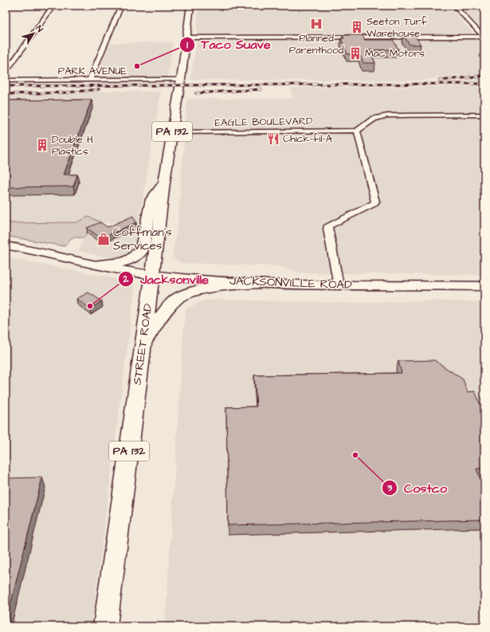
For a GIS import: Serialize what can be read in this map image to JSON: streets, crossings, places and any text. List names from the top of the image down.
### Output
{
  "streets": {
    "main road": ["PA 132", "JACKSONVILLE ROAD", "STREET ROAD"],
    "street": ["PARK AVENUE", "EAGLE BOULEVARD"]
  },
  "crossings": [
    ["PARK AVENUE", "STREET ROAD"],
    ["EAGLE BOULEVARD", "STREET ROAD"],
    ["JACKSONVILLE ROAD", "STREET ROAD"]
  ],
  "places": {
    "hospital": ["Planned Parenthood"],
    "building": ["Seeton Turf Warehouse", "Mac Motors", "Double H Plastics"],
    "other": ["Taco Suave", "Jacksonville", "Costco"],
    "restaurant": ["Chick-fil-A"],
    "shop": ["Coffman's Services"]
  },
  "north": "top right"
}
